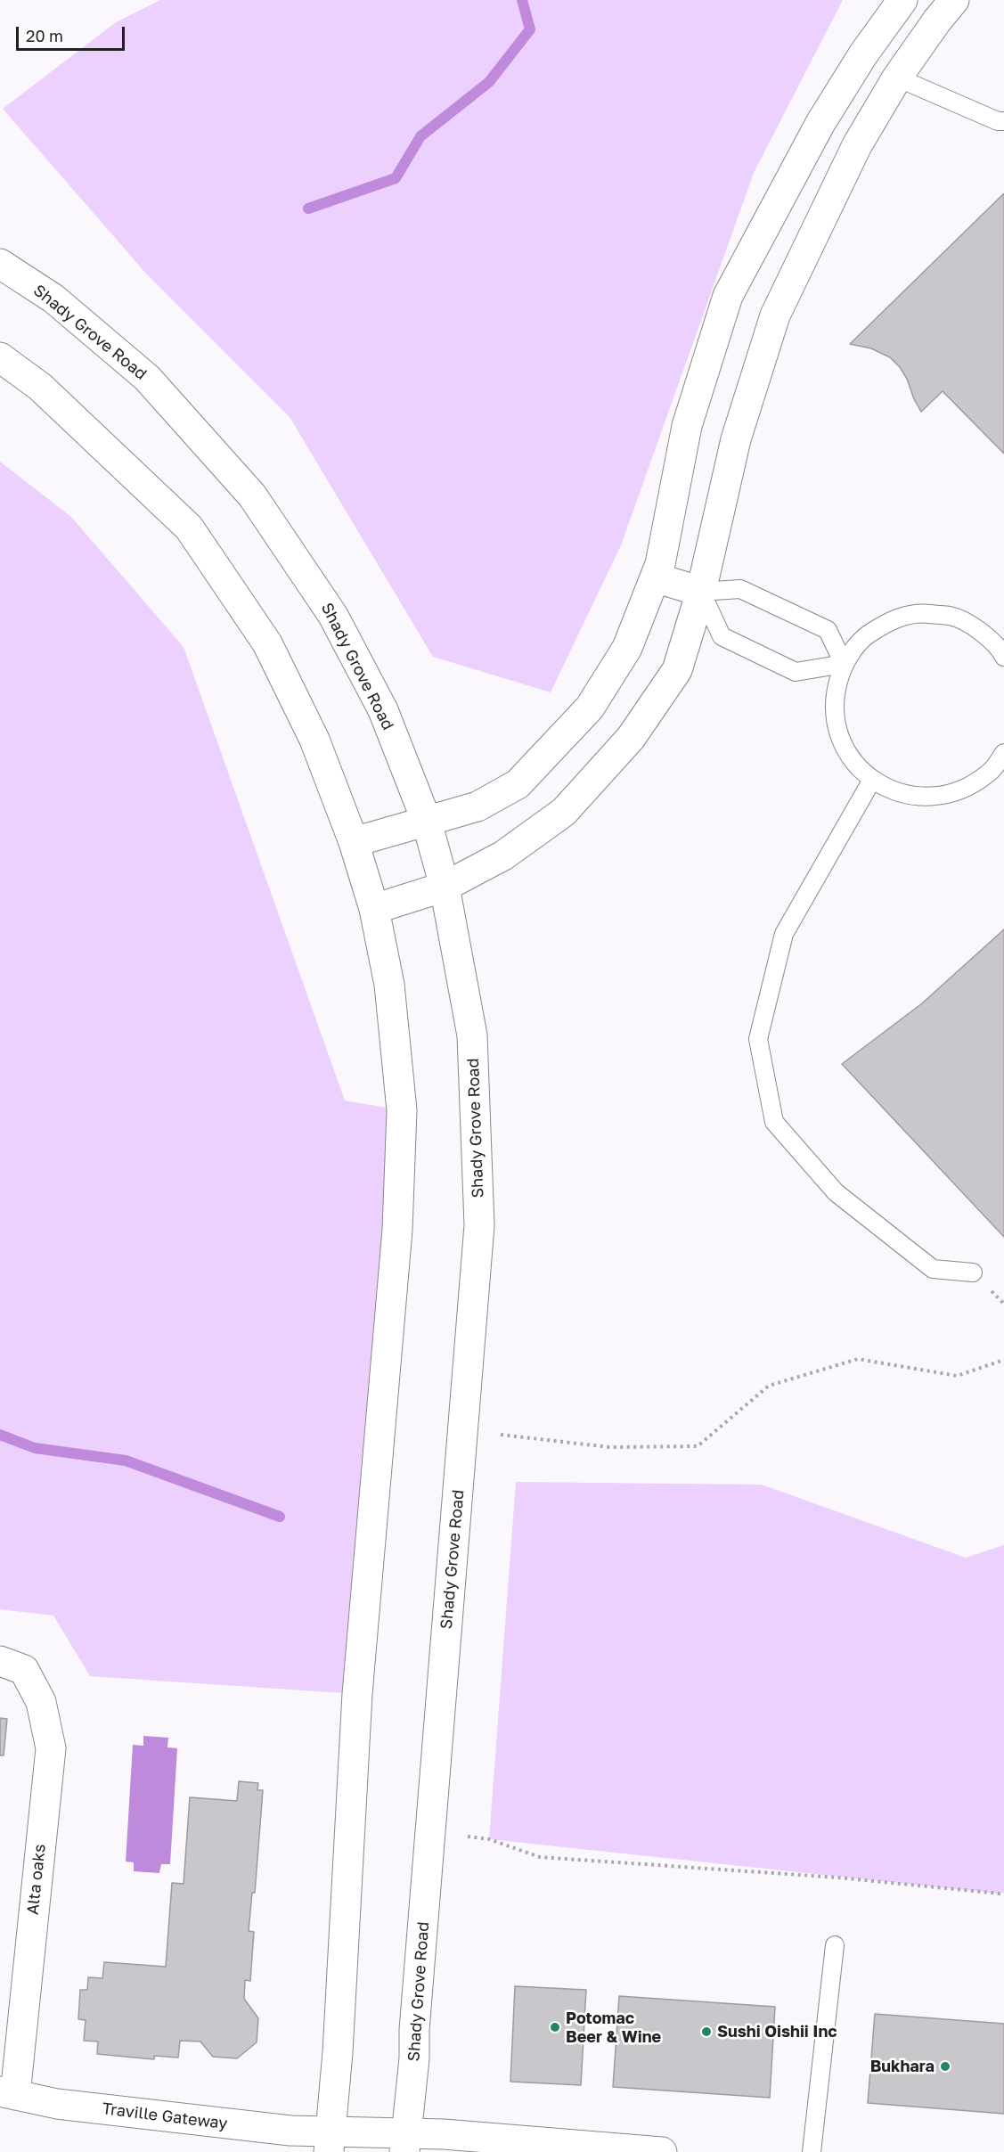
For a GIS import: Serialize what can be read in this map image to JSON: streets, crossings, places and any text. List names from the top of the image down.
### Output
{
  "streets": {
    "main road": ["Shady Grove Road", "Alta oaks", "Traville Gateway"]
  },
  "crossings": [
    ["Shady Grove Road", "Traville Gateway"],
    ["Alta oaks", "Traville Gateway"]
  ],
  "places": ["Potomac Beer & Wine", "Sushi Oishii Inc", "Bukhara"],
  "scale_bar": "20 m"
}
